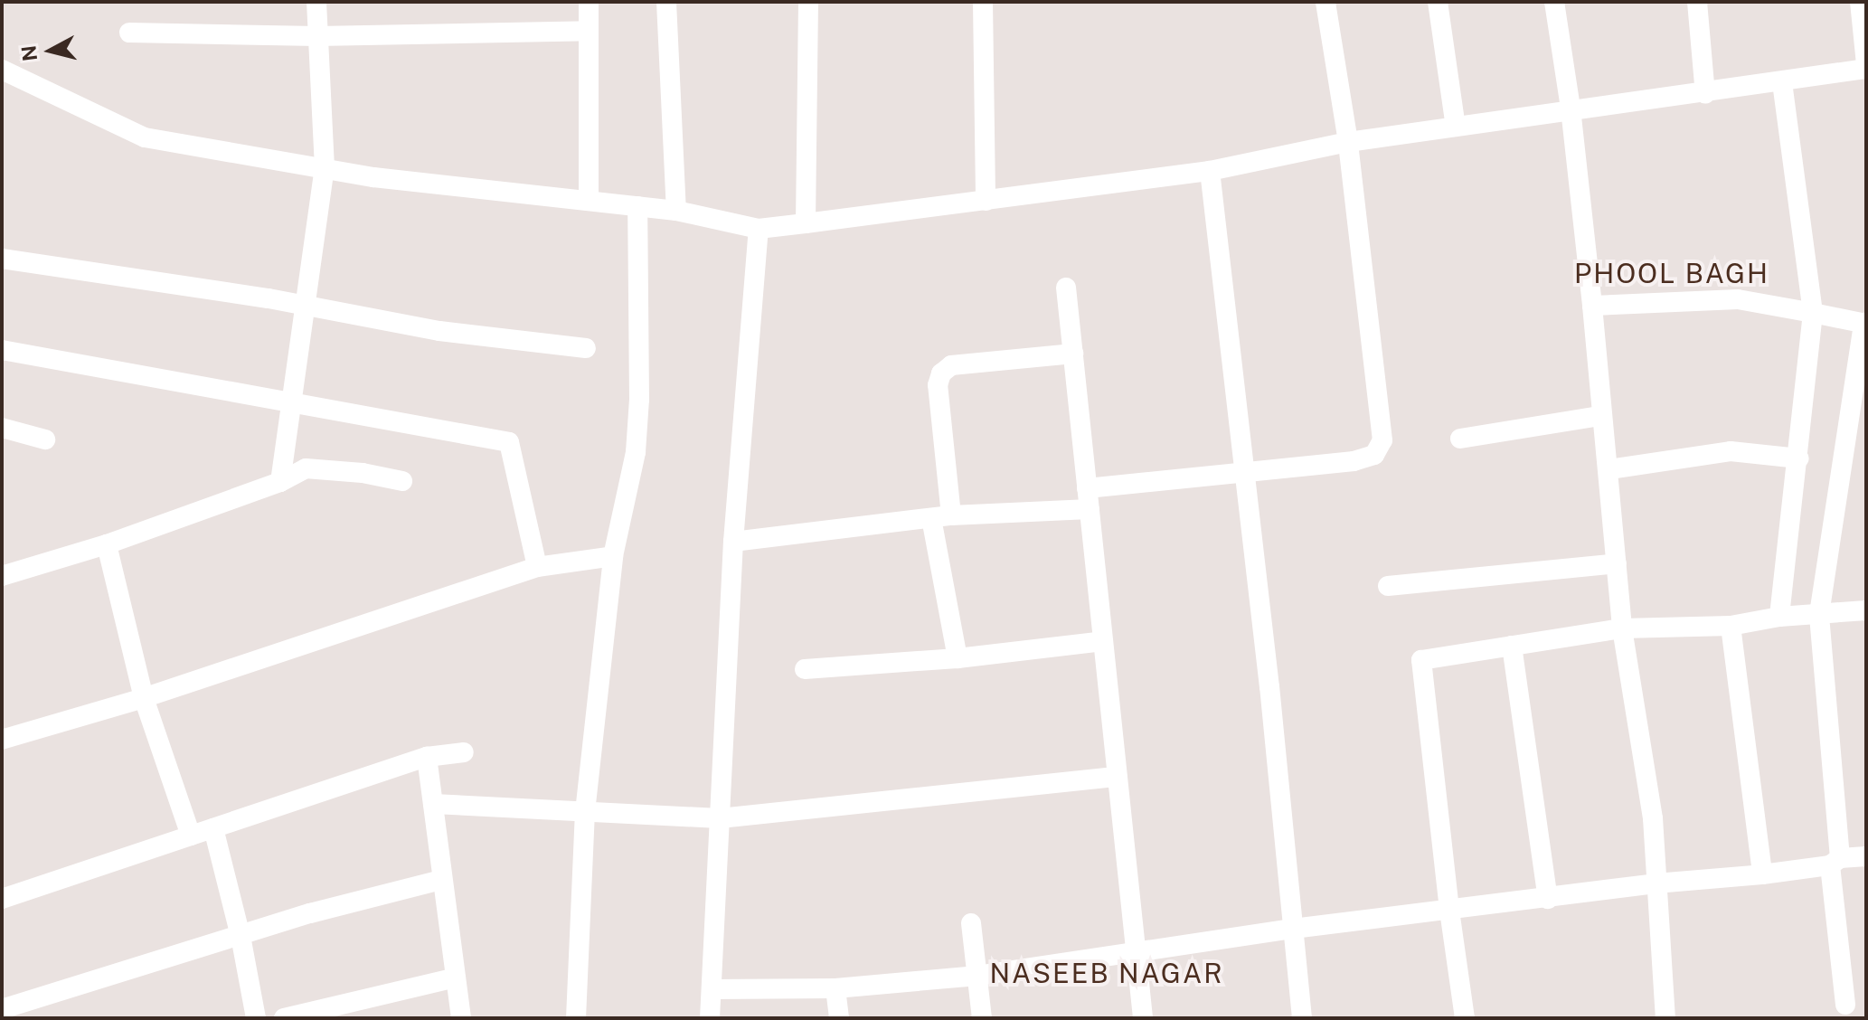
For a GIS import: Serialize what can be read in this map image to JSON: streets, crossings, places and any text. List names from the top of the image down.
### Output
{
  "districts": ["PHOOL BAGH", "NASEEB NAGAR"],
  "north": "left"
}
